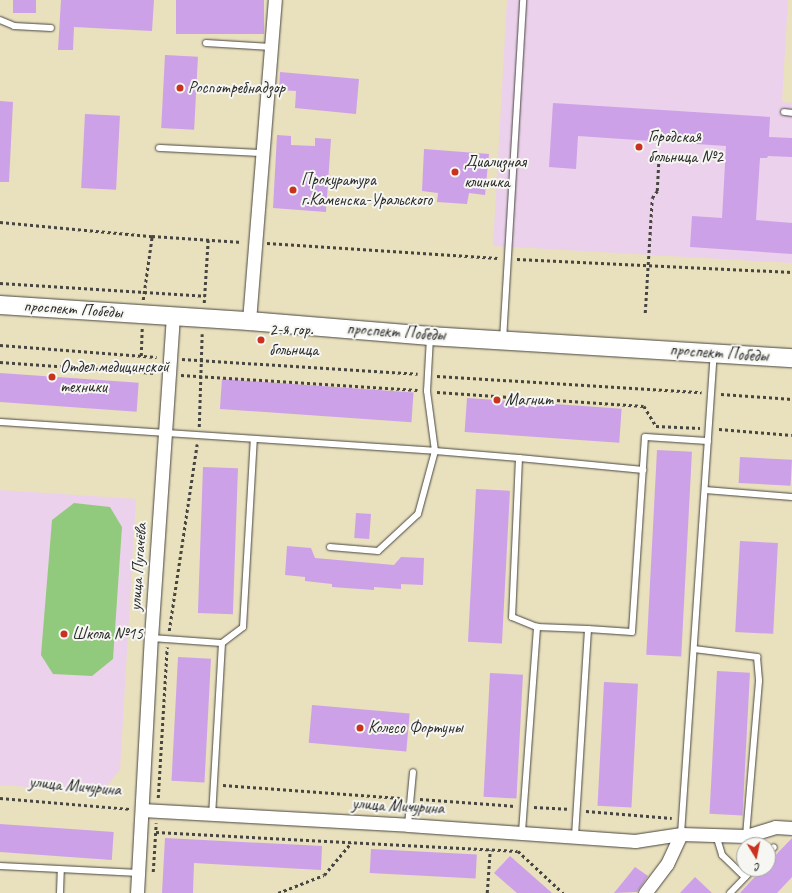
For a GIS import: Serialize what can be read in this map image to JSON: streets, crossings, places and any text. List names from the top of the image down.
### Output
{
  "streets": {
    "street": ["проспект Победы", "улица Пугачёва", "улица Мичурина"]
  },
  "crossings": [
    ["проспект Победы", "улица Пугачёва"],
    ["улица Пугачёва", "улица Мичурина"]
  ],
  "places": [
    "Роспотребнадзор",
    "Городская больница №2",
    "Диализная клиника",
    "Прокуратура г.Каменска-Уральского",
    "2-я гор. больница",
    "Отдел медицинской техники",
    "Магнит",
    "Школа №15",
    "Колесо Фортуны"
  ],
  "north": "bottom"
}
